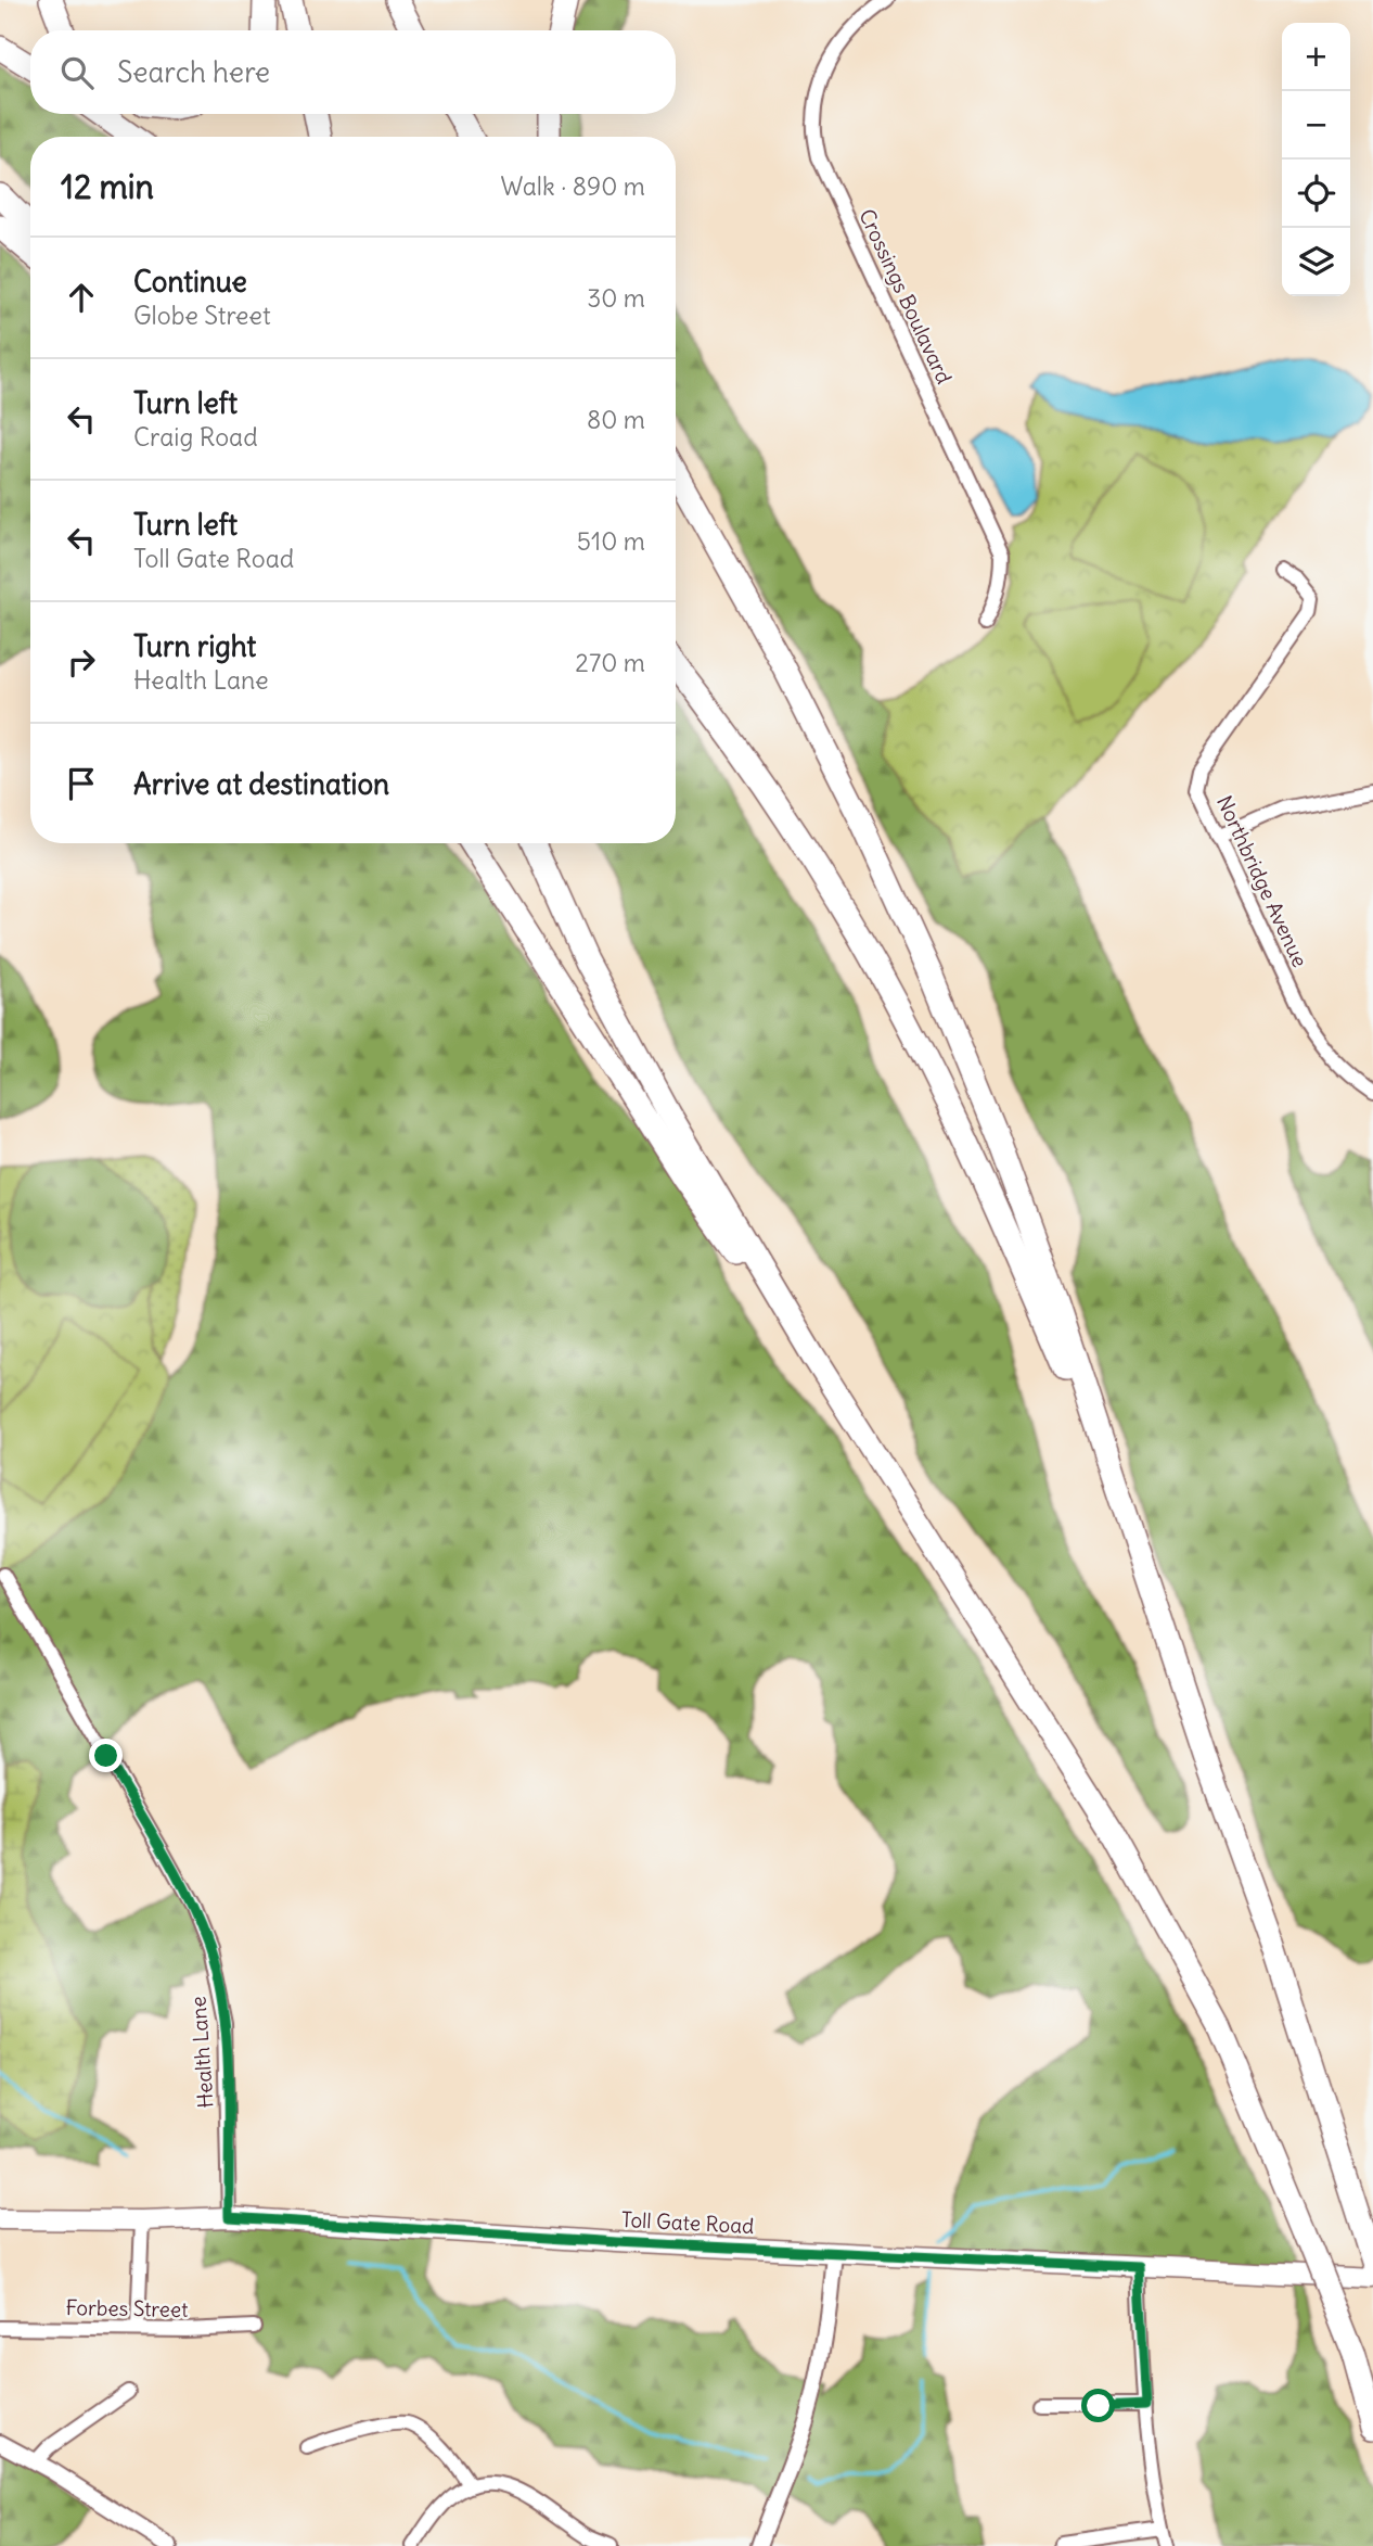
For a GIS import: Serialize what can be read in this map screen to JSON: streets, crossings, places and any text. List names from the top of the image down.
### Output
{
  "streets": {
    "main road": ["Toll Gate Road"],
    "street": [
      "Crossings Boulavard",
      "Northbridge Avenue",
      "Health Lane",
      "Forbes Street"
    ]
  },
  "crossings": [
    ["Health Lane", "Toll Gate Road"]
  ],
  "page": {
    "map_buttons": ["+", "−"],
    "search": "Search here",
    "heading": ["12 min", "Walk · 890 m"],
    "list": [
      ["Continue", "Globe Street", "30 m"],
      ["Turn left", "Craig Road", "80 m"],
      ["Turn left", "Toll Gate Road", "510 m"],
      ["Turn right", "Health Lane", "270 m"],
      "Arrive at destination"
    ]
  }
}
